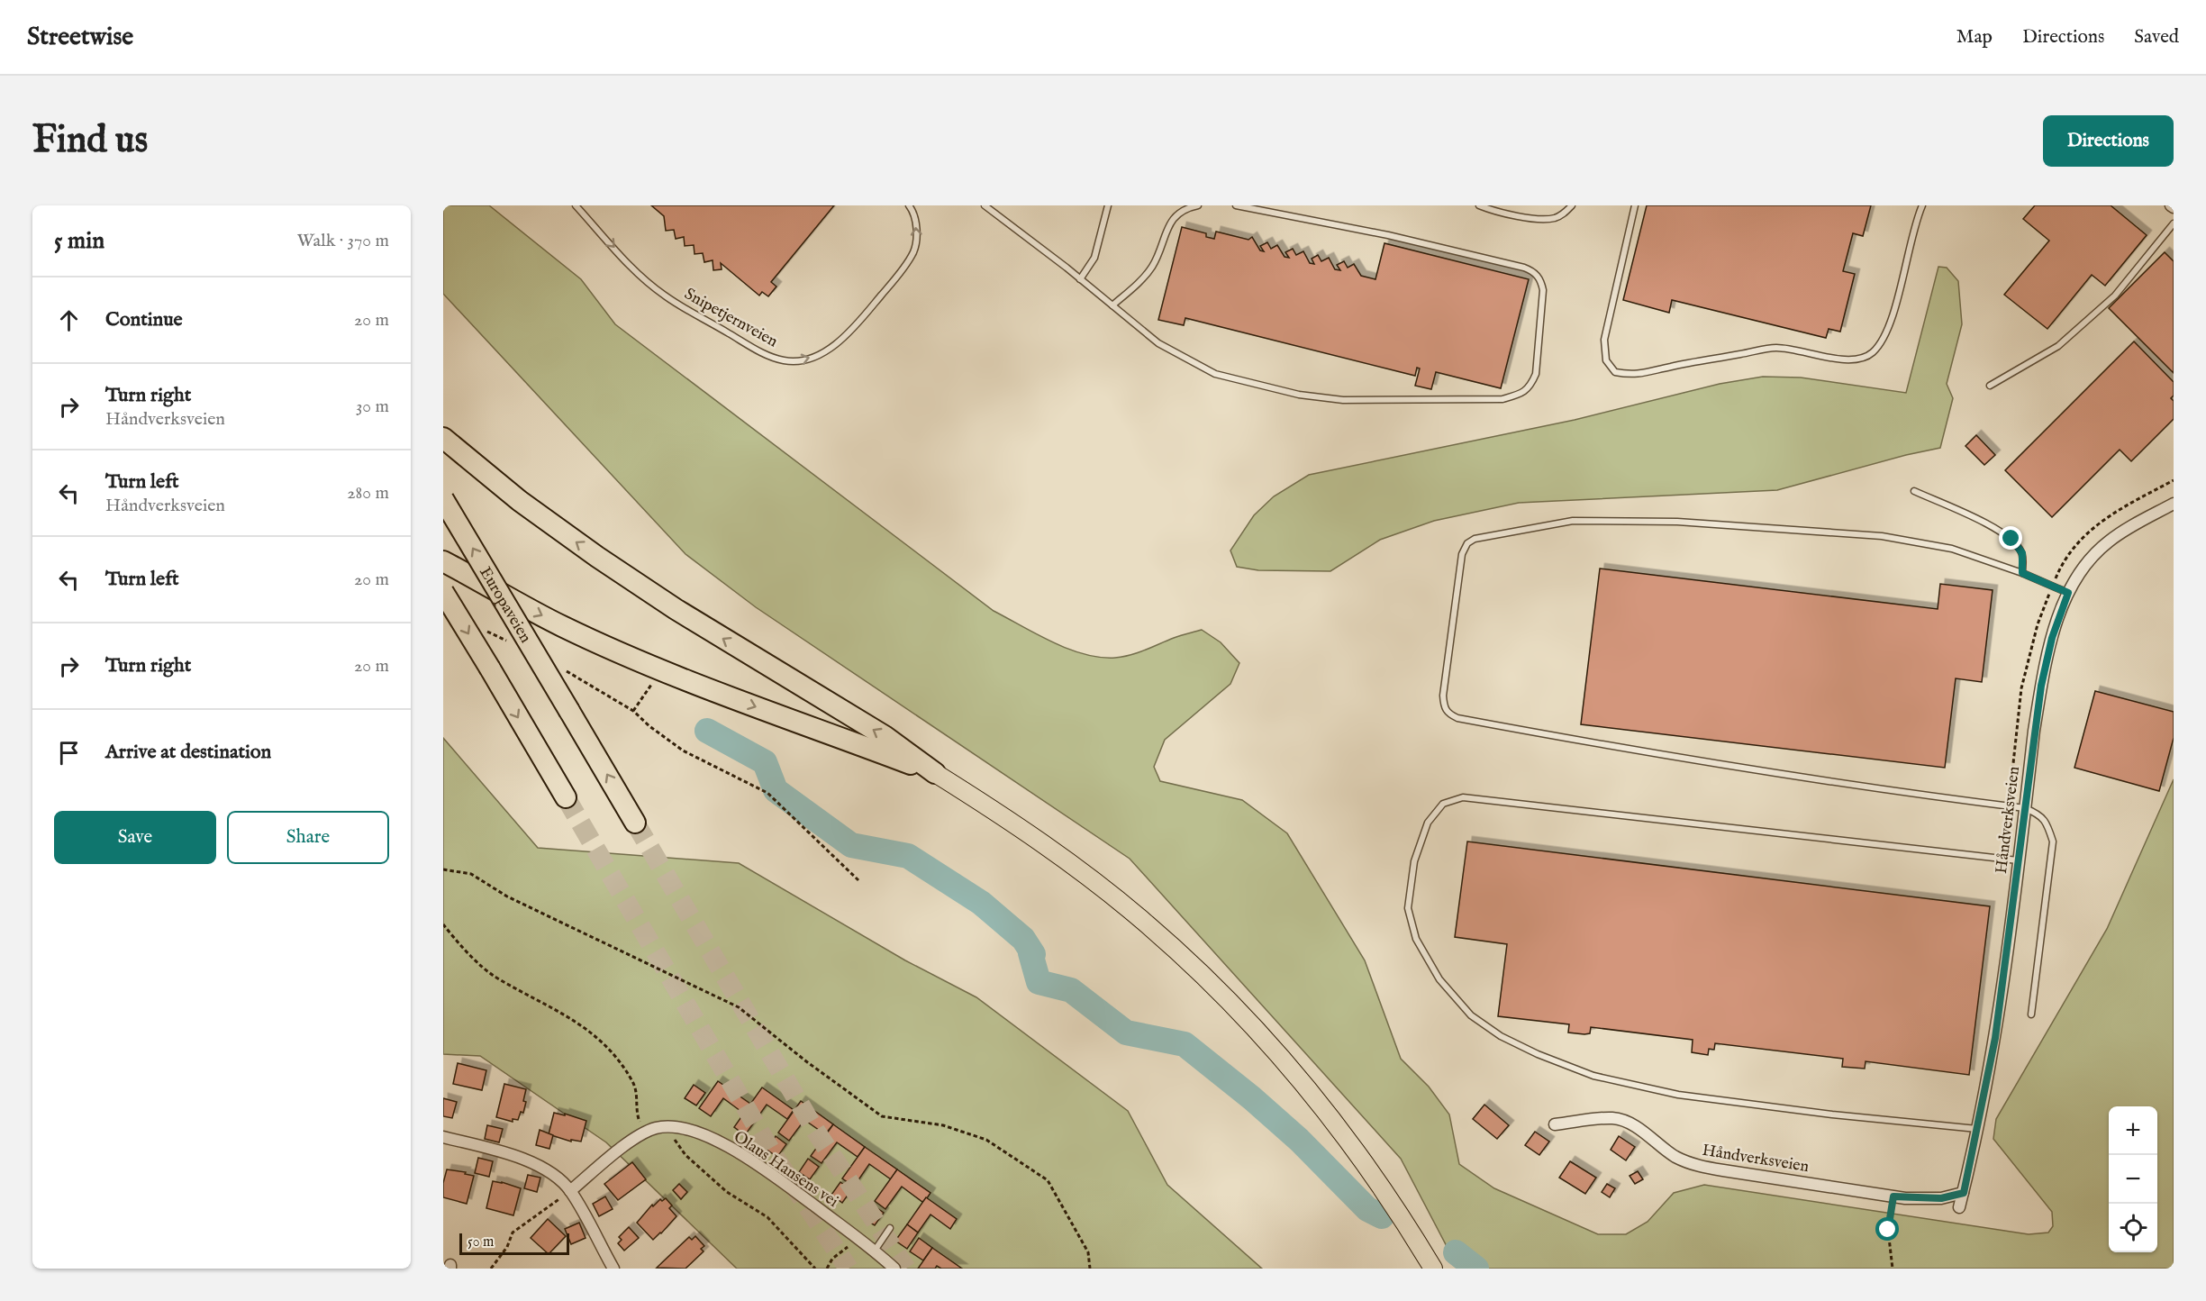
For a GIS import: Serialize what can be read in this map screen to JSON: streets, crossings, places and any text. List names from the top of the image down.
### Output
{
  "streets": {
    "highway": ["Europaveien"],
    "street": ["Håndverksveien", "Olaus Hansens vei"],
    "lane": ["Snipetjernveien"]
  },
  "scale_bar": "50 m",
  "page": {
    "header": "Streetwise",
    "nav": ["Map", "Directions", "Saved"],
    "buttons": [
      "Directions",
      ["Save", "Share"]
    ],
    "title": "Find us",
    "heading": ["5 min", "Walk · 370 m"],
    "list": [
      ["Continue", "20 m"],
      ["Turn right", "Håndverksveien", "30 m"],
      ["Turn left", "Håndverksveien", "280 m"],
      ["Turn left", "20 m"],
      ["Turn right", "20 m"],
      "Arrive at destination"
    ],
    "map_buttons": ["+", "−"],
    "scale": "50 m"
  }
}
